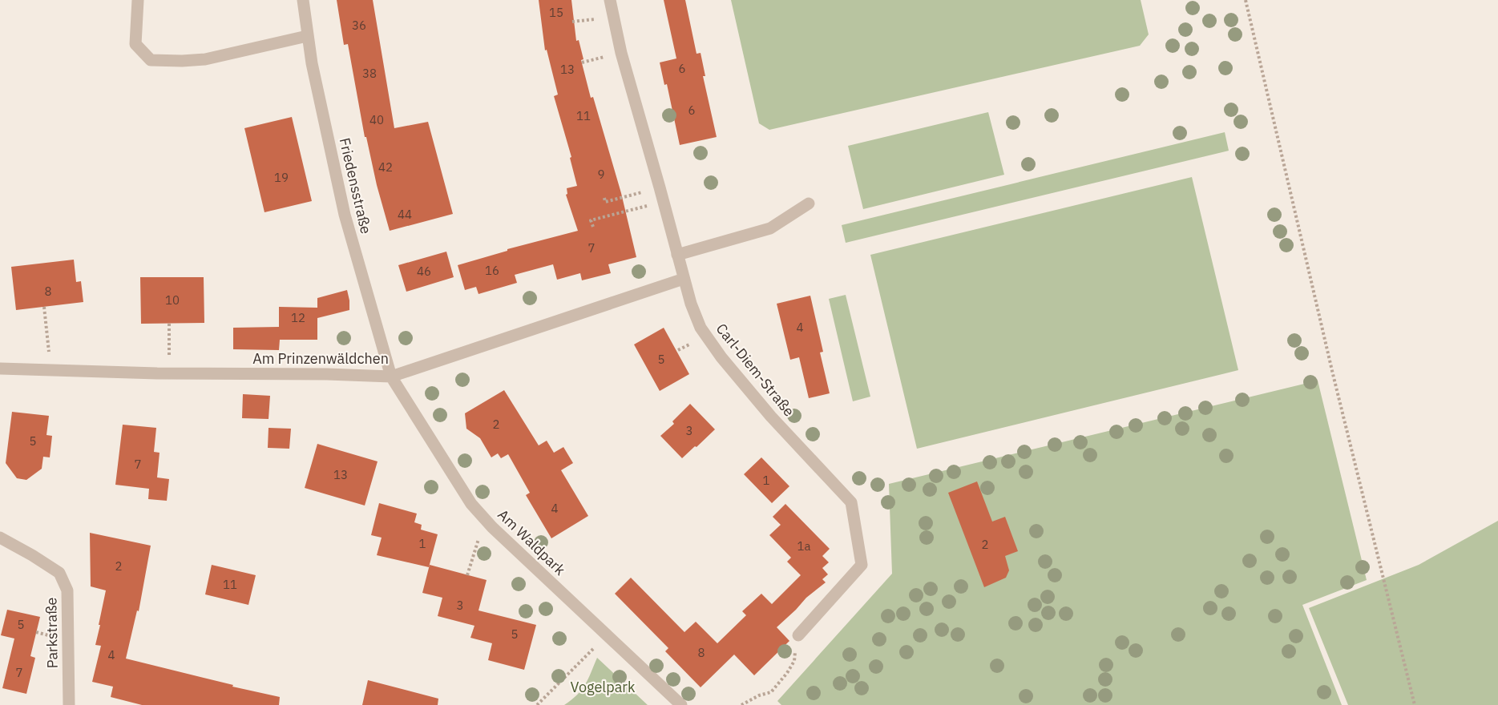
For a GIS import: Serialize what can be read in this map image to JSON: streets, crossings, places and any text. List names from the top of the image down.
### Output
{
  "streets": {
    "street": [
      "Friedensstraße",
      "Am Prinzenwäldchen",
      "Carl-Diem-Straße",
      "Am Waldpark",
      "Parkstraße"
    ]
  },
  "crossings": [
    ["Friedensstraße", "Am Prinzenwäldchen"],
    ["Friedensstraße", "Am Waldpark"],
    ["Am Prinzenwäldchen", "Carl-Diem-Straße"],
    ["Am Prinzenwäldchen", "Am Waldpark"]
  ],
  "parks": ["Vogelpark"],
  "house_numbers": [
    "15",
    "36",
    "6",
    "13",
    "38",
    "6",
    "11",
    "40",
    "42",
    "9",
    "19",
    "44",
    "7",
    "16",
    "46",
    "8",
    "10",
    "12",
    "4",
    "5",
    "2",
    "3",
    "5",
    "7",
    "13",
    "1",
    "4",
    "1",
    "2",
    "1a",
    "2",
    "11",
    "3",
    "5",
    "5",
    "8",
    "4",
    "7"
  ]
}
